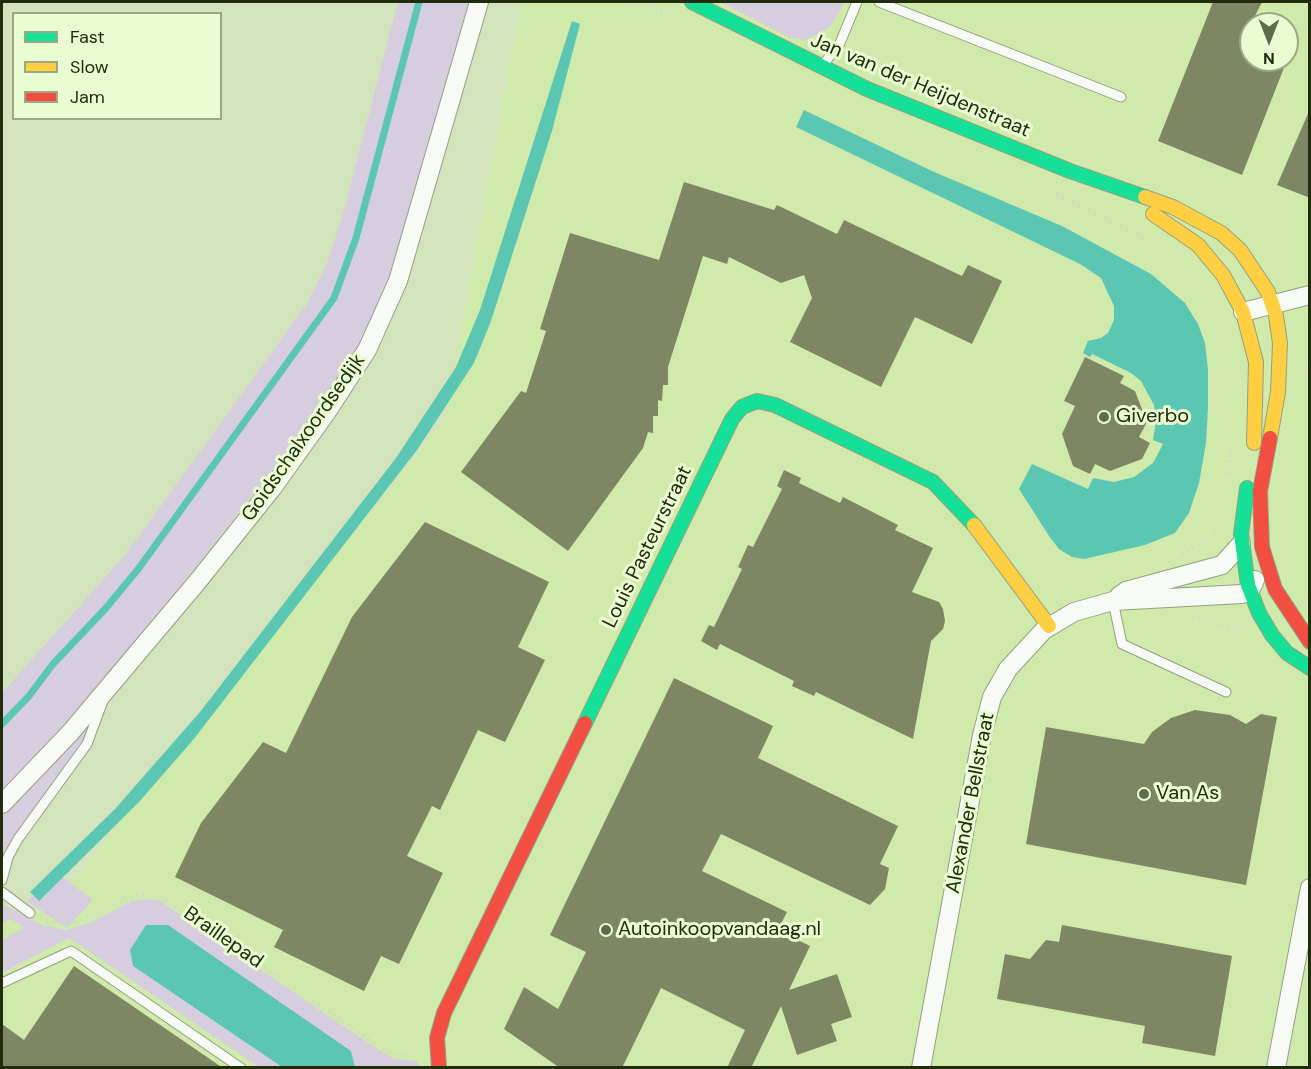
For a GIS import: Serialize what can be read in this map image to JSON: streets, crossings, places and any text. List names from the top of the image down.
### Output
{
  "streets": {
    "street": [
      "Jan van der Heijdenstraat",
      "Goidschalxoordsedijk",
      "Louis Pasteurstraat",
      "Alexander Bellstraat"
    ],
    "path": ["Braillepad"]
  },
  "crossings": [
    ["Jan van der Heijdenstraat", "Alexander Bellstraat"],
    ["Louis Pasteurstraat", "Alexander Bellstraat"],
    ["Louis Pasteurstraat", "Braillepad"]
  ],
  "places": ["Giverbo", "Van As", "Autoinkoopvandaag.nl"],
  "legend": ["Fast", "Slow", "Jam"],
  "north": "bottom"
}
